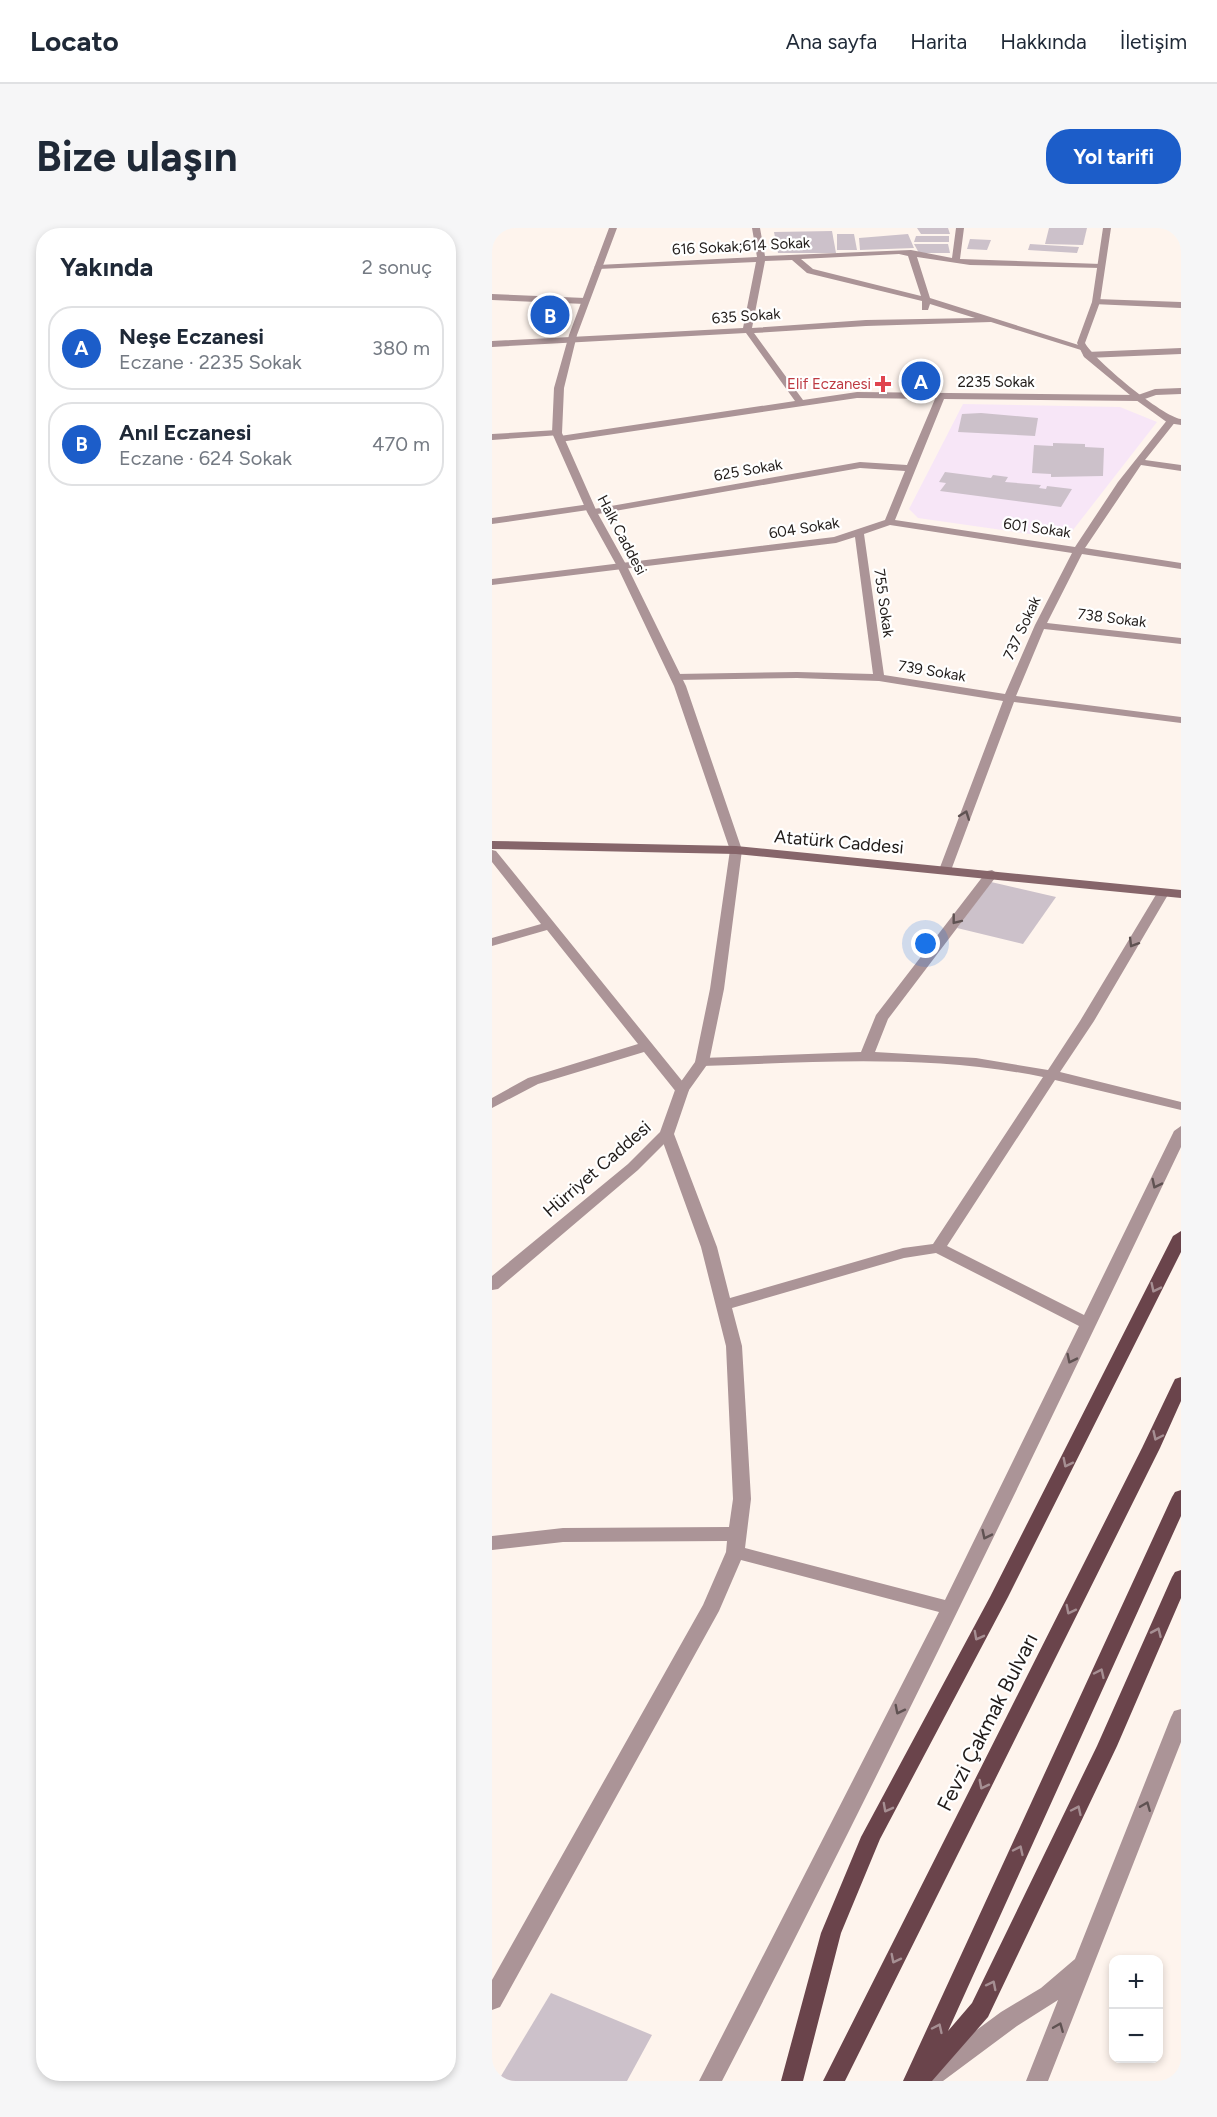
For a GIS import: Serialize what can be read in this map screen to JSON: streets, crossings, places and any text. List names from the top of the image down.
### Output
{
  "streets": {
    "main road": ["Atatürk Caddesi", "Fevzi Çakmak Bulvarı"],
    "street": [
      "616 Sokak;614 Sokak",
      "635 Sokak",
      "2235 Sokak",
      "625 Sokak",
      "604 Sokak",
      "601 Sokak",
      "Halk Caddesi",
      "755 Sokak",
      "738 Sokak",
      "737 Sokak",
      "739 Sokak",
      "Hürriyet Caddesi"
    ]
  },
  "crossings": [
    ["616 Sokak;614 Sokak", "Halk Caddesi"],
    ["635 Sokak", "Halk Caddesi"],
    ["2235 Sokak", "Halk Caddesi"],
    ["625 Sokak", "Halk Caddesi"],
    ["604 Sokak", "601 Sokak"],
    ["604 Sokak", "Halk Caddesi"],
    ["604 Sokak", "755 Sokak"],
    ["601 Sokak", "737 Sokak"],
    ["Halk Caddesi", "739 Sokak"],
    ["Halk Caddesi", "Atatürk Caddesi"],
    ["Halk Caddesi", "Hürriyet Caddesi"],
    ["755 Sokak", "739 Sokak"],
    ["738 Sokak", "737 Sokak"],
    ["737 Sokak", "739 Sokak"],
    ["737 Sokak", "Atatürk Caddesi"],
    ["Atatürk Caddesi", "Hürriyet Caddesi"]
  ],
  "one_way": ["737 Sokak"],
  "places": {
    "health": ["Elif Eczanesi"]
  },
  "page": {
    "header": "Locato",
    "nav": [
      "Ana sayfa",
      "Harita",
      "Hakkında",
      "İletişim"
    ],
    "buttons": "Yol tarifi",
    "title": "Bize ulaşın",
    "heading": ["Yakında", "2 sonuç"],
    "pins": ["B", "A"],
    "list": [
      {
        "mark": "A",
        "name": "Neşe Eczanesi",
        "note": "Eczane · 2235 Sokak",
        "value": "380 m"
      },
      {
        "mark": "B",
        "name": "Anıl Eczanesi",
        "note": "Eczane · 624 Sokak",
        "value": "470 m"
      }
    ],
    "map_buttons": ["+", "−"]
  }
}
